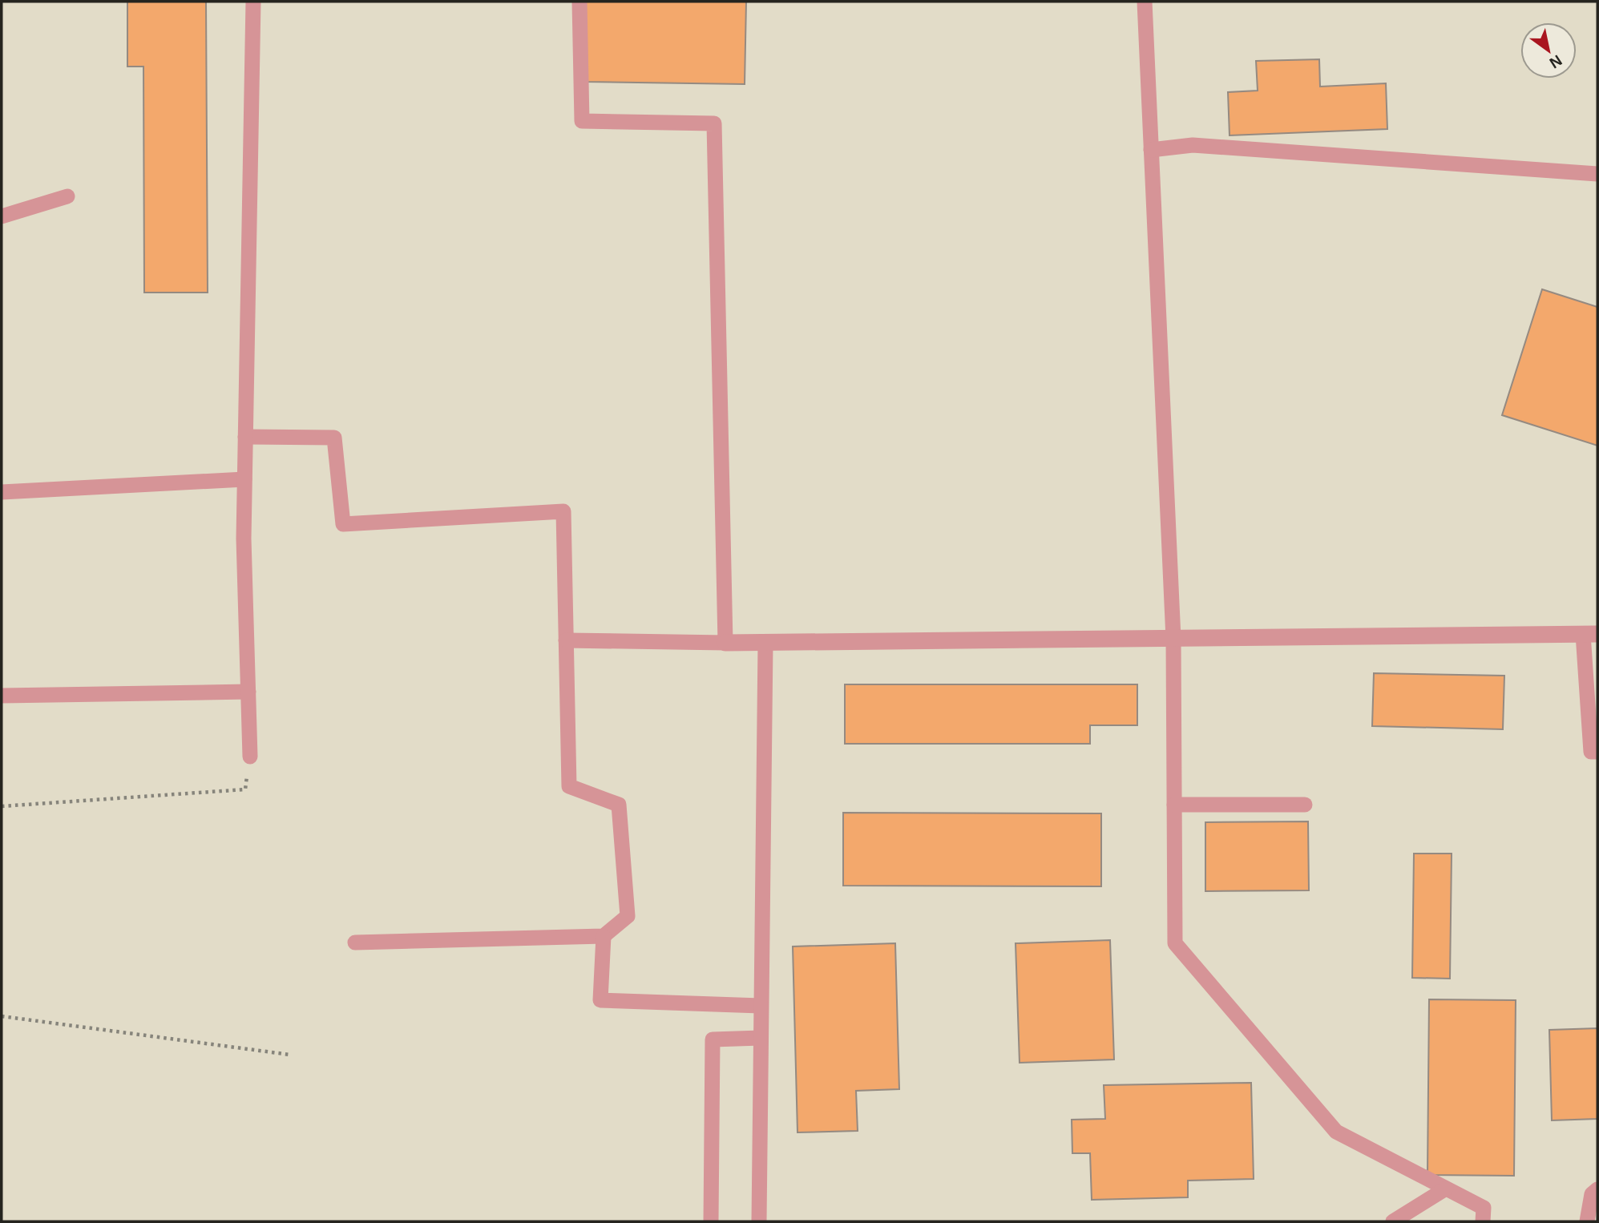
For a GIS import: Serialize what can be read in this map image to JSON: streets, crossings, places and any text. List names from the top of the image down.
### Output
{
  "north": "bottom right"
}
